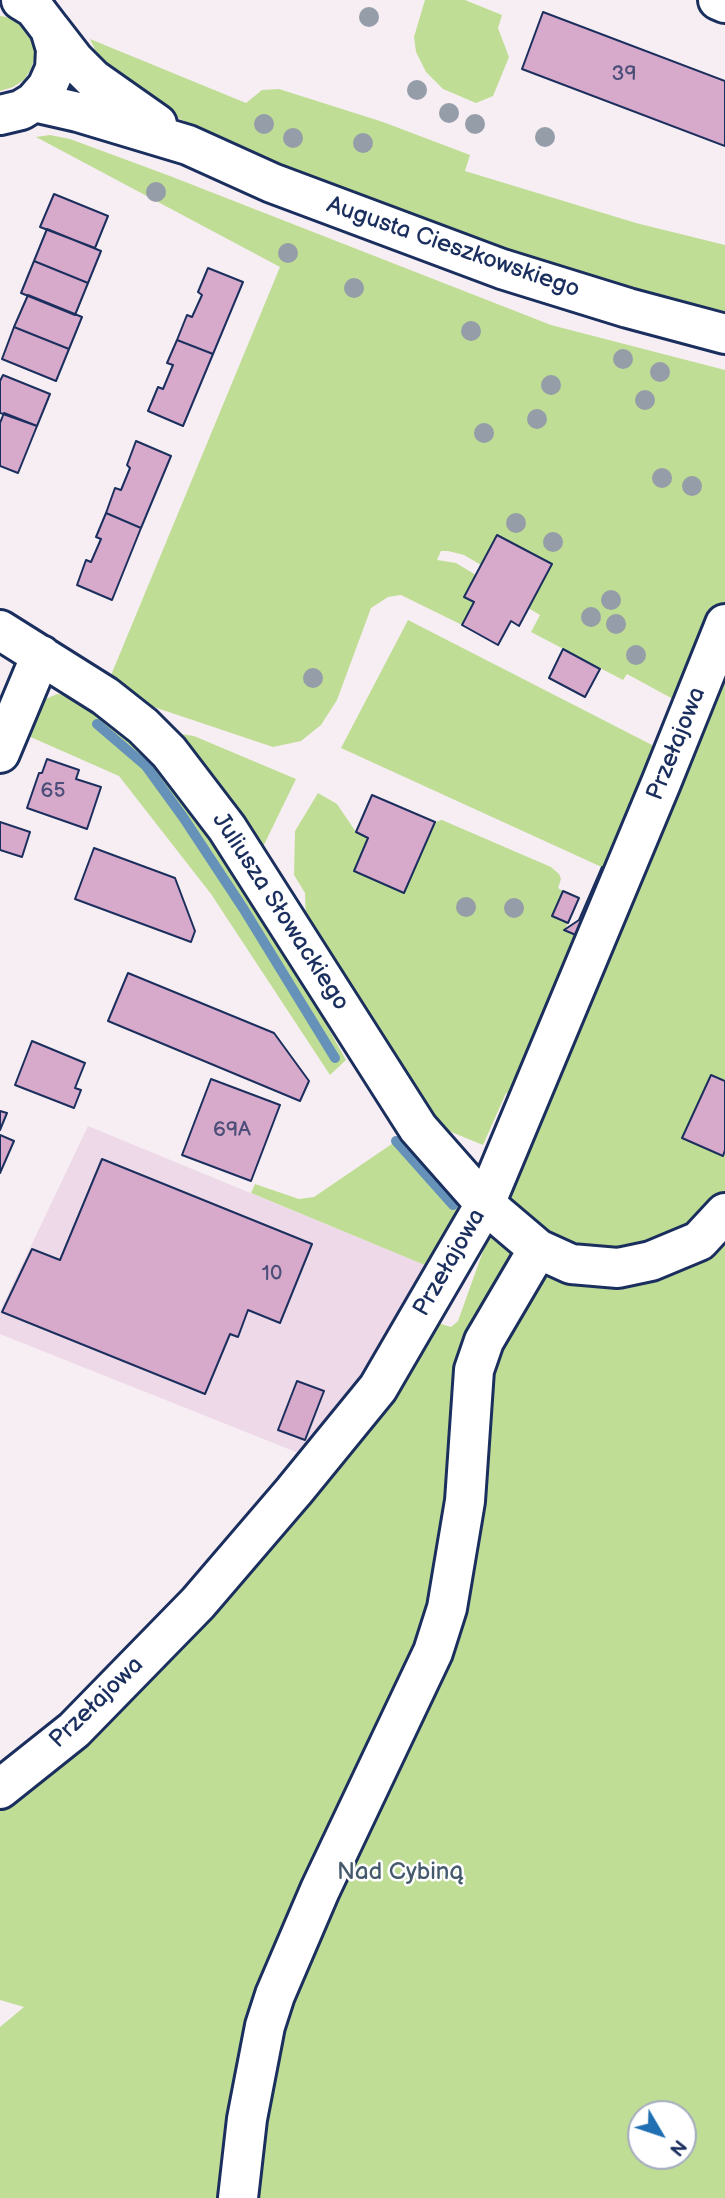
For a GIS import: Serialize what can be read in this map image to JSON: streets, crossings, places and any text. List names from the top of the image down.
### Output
{
  "streets": {
    "street": ["Augusta Cieszkowskiego", "Przełajowa", "Juliusza Słowackiego"]
  },
  "crossings": [
    ["Przełajowa", "Juliusza Słowackiego"]
  ],
  "parks": ["Nad Cybiną"],
  "house_numbers": [
    "39",
    "65",
    "69A",
    "10"
  ],
  "north": "bottom right"
}
